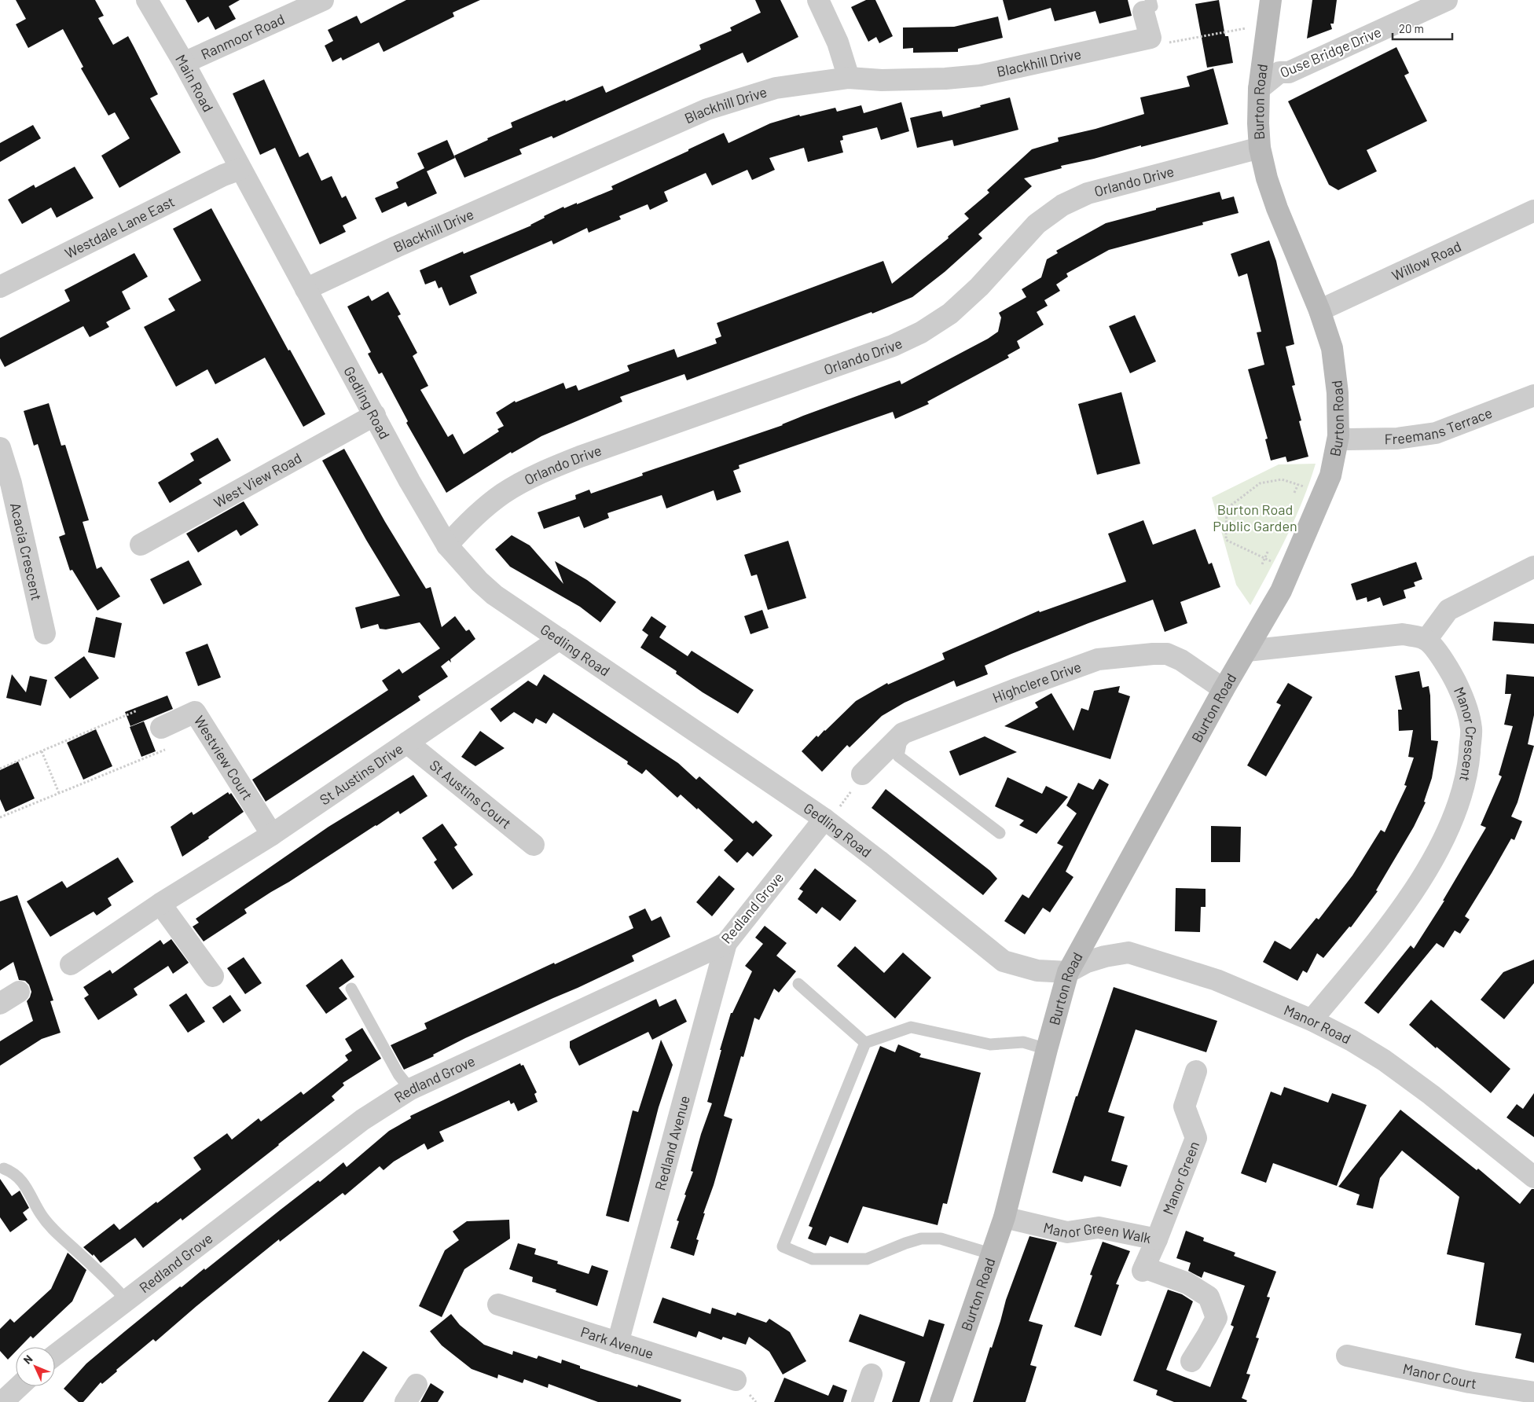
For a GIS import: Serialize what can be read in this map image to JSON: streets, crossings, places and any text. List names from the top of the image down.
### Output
{
  "streets": {
    "main road": ["Burton Road"],
    "street": [
      "Ranmoor Road",
      "Ouse Bridge Drive",
      "Blackhill Drive",
      "Main Road",
      "Orlando Drive",
      "Westdale Lane East",
      "Willow Road",
      "Gedling Road",
      "Freemans Terrace",
      "West View Road",
      "Acacia Crescent",
      "Highclere Drive",
      "Manor Crescent",
      "Westview Court",
      "St Austins Drive",
      "St Austins Court",
      "Redland Grove",
      "Manor Road",
      "Redland Avenue",
      "Manor Green",
      "Manor Green Walk",
      "Park Avenue",
      "Manor Court"
    ]
  },
  "crossings": [
    ["Ranmoor Road", "Main Road"],
    ["Ouse Bridge Drive", "Burton Road"],
    ["Blackhill Drive", "Gedling Road"],
    ["Main Road", "Westdale Lane East"],
    ["Main Road", "Gedling Road"],
    ["Burton Road", "Orlando Drive"],
    ["Burton Road", "Willow Road"],
    ["Burton Road", "Gedling Road"],
    ["Burton Road", "Freemans Terrace"],
    ["Burton Road", "Highclere Drive"],
    ["Burton Road", "Manor Road"],
    ["Burton Road", "Manor Green Walk"],
    ["Orlando Drive", "Gedling Road"],
    ["Westdale Lane East", "Gedling Road"],
    ["Gedling Road", "West View Road"],
    ["Gedling Road", "St Austins Drive"],
    ["Gedling Road", "Redland Grove"],
    ["Gedling Road", "Manor Road"],
    ["Manor Crescent", "Manor Road"],
    ["Westview Court", "St Austins Drive"],
    ["St Austins Drive", "St Austins Court"],
    ["Redland Grove", "Redland Avenue"],
    ["Redland Avenue", "Park Avenue"],
    ["Manor Green", "Manor Green Walk"]
  ],
  "parks": ["Burton Road Public Garden"],
  "scale_bar": "20 m",
  "north": "top left"
}
